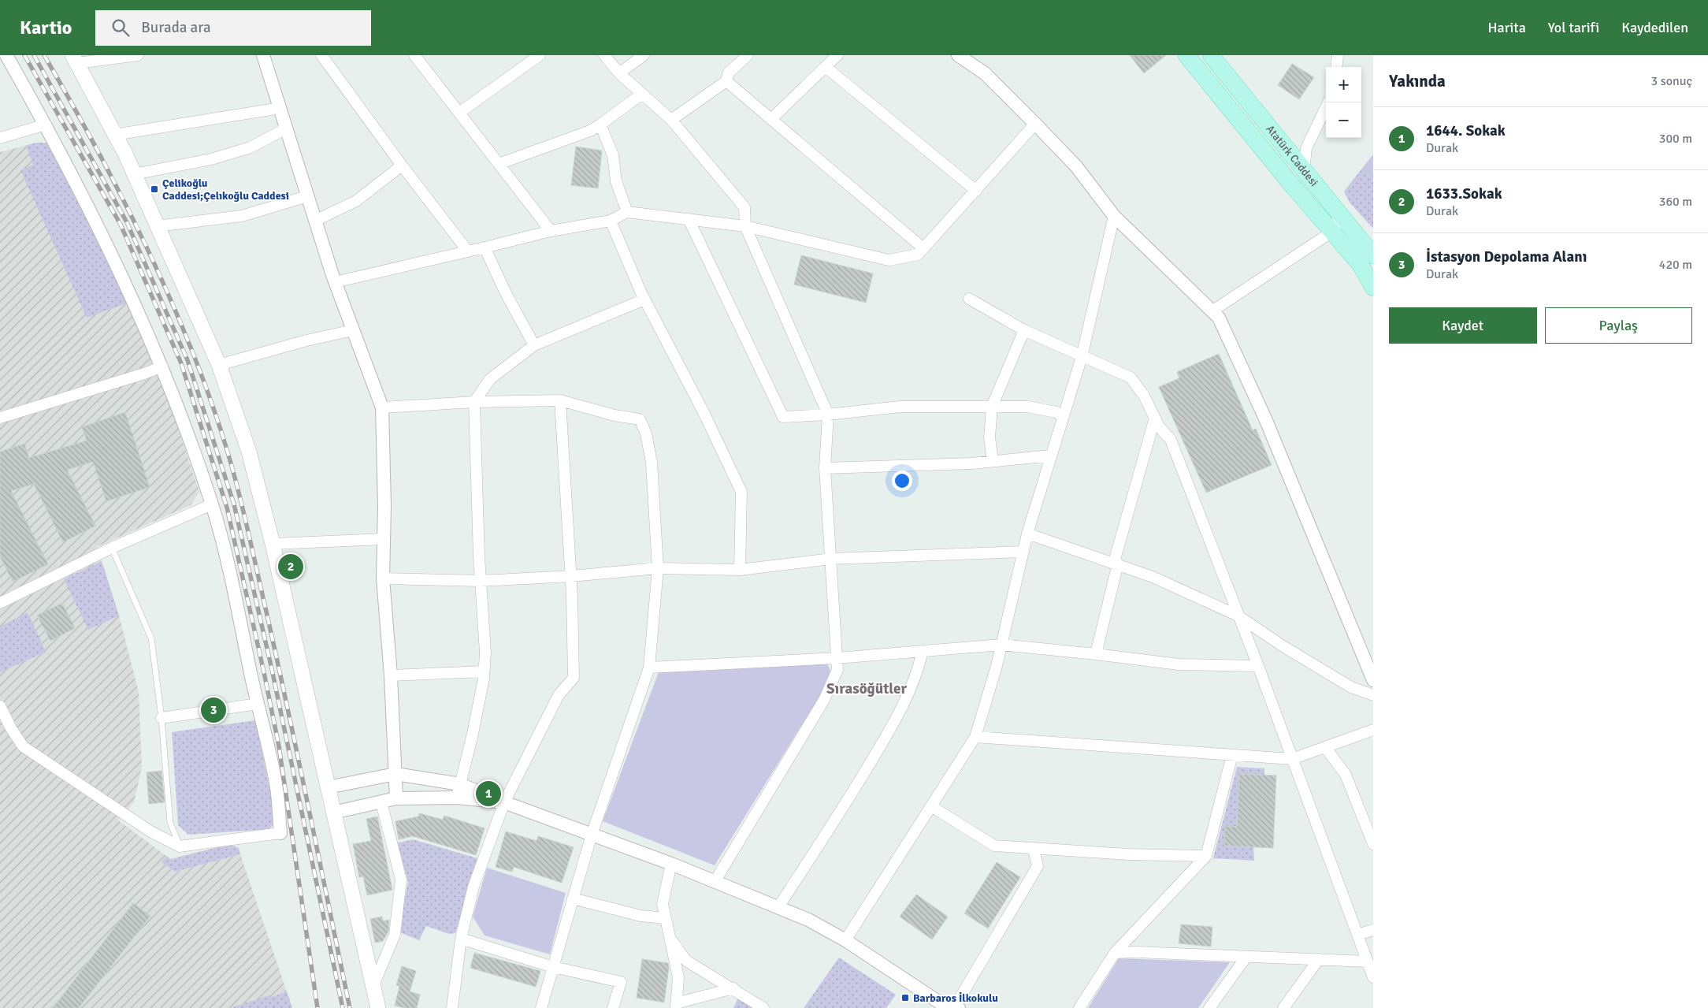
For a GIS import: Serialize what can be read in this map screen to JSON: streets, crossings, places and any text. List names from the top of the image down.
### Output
{
  "streets": {
    "main road": ["Atatürk Caddesi"]
  },
  "districts": ["Sırasöğütler"],
  "places": {
    "transit": ["Çelikoğlu Caddesi;Çelıkoğlu Caddesi", "Barbaros İlkokulu"]
  },
  "page": {
    "header": "Kartio",
    "search": "Burada ara",
    "nav": ["Harita", "Yol tarifi", "Kaydedilen"],
    "heading": ["Yakında", "3 sonuç"],
    "map_buttons": ["+", "−"],
    "list": [
      {
        "mark": "1",
        "name": "1644. Sokak",
        "note": "Durak",
        "value": "300 m"
      },
      {
        "mark": "2",
        "name": "1633.Sokak",
        "note": "Durak",
        "value": "360 m"
      },
      {
        "mark": "3",
        "name": "İstasyon Depolama Alanı",
        "note": "Durak",
        "value": "420 m"
      }
    ],
    "buttons": ["Kaydet", "Paylaş"],
    "pins": ["2", "3", "1"]
  }
}
